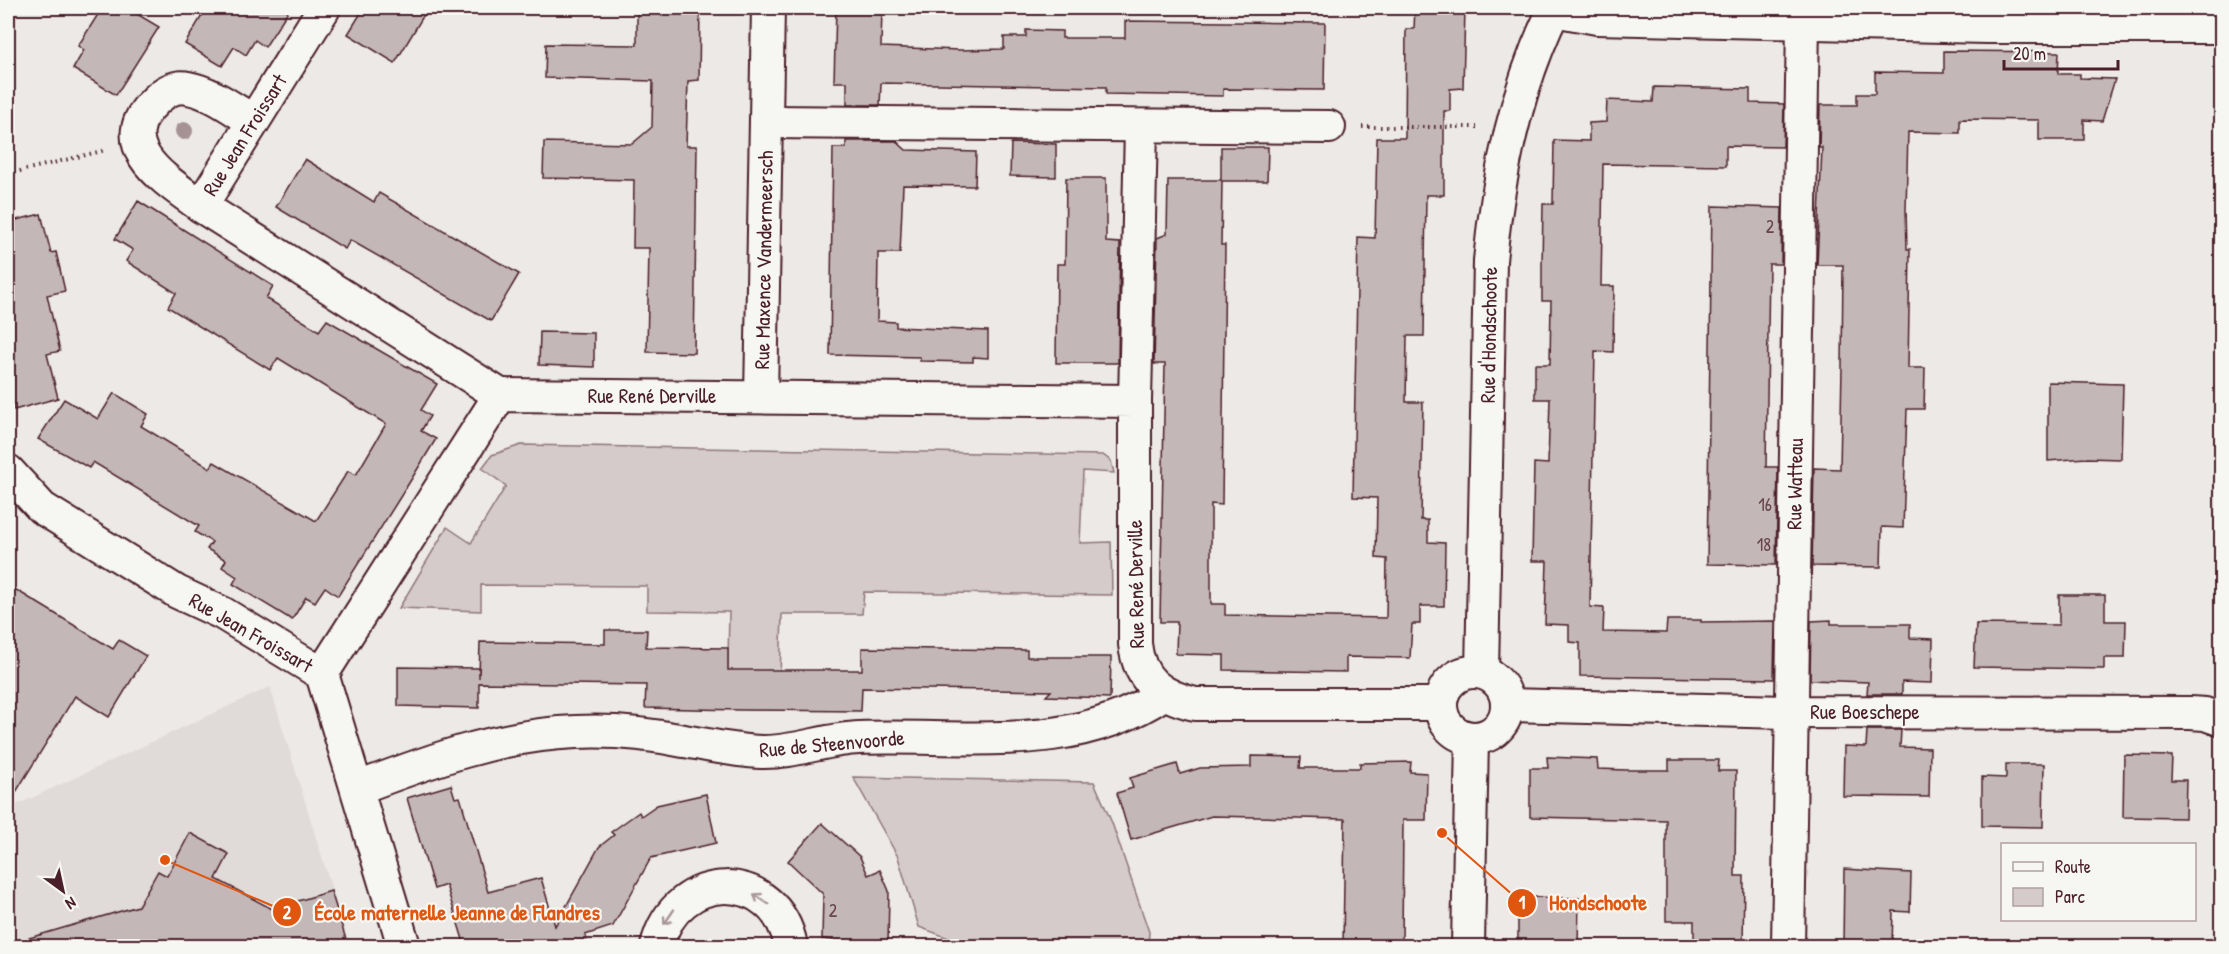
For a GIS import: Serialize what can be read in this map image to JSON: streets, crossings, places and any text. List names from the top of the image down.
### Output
{
  "streets": {
    "street": [
      "Rue Jean Froissart",
      "Rue Maxence Vandermeersch",
      "Rue d'Hondschoote",
      "Rue René Derville",
      "Rue Watteau",
      "Rue Boeschepe",
      "Rue de Steenvoorde"
    ]
  },
  "crossings": [
    ["Rue Jean Froissart", "Rue René Derville"],
    ["Rue Jean Froissart", "Rue de Steenvoorde"],
    ["Rue Maxence Vandermeersch", "Rue René Derville"],
    ["Rue d'Hondschoote", "Rue Boeschepe"],
    ["Rue René Derville", "Rue de Steenvoorde"],
    ["Rue Watteau", "Rue Boeschepe"]
  ],
  "places": ["Hondschoote", "École maternelle Jeanne de Flandres"],
  "house_numbers": [
    "2",
    "16",
    "18",
    "2"
  ],
  "legend": ["Route", "Parc"],
  "scale_bar": "20 m",
  "north": "bottom right"
}
